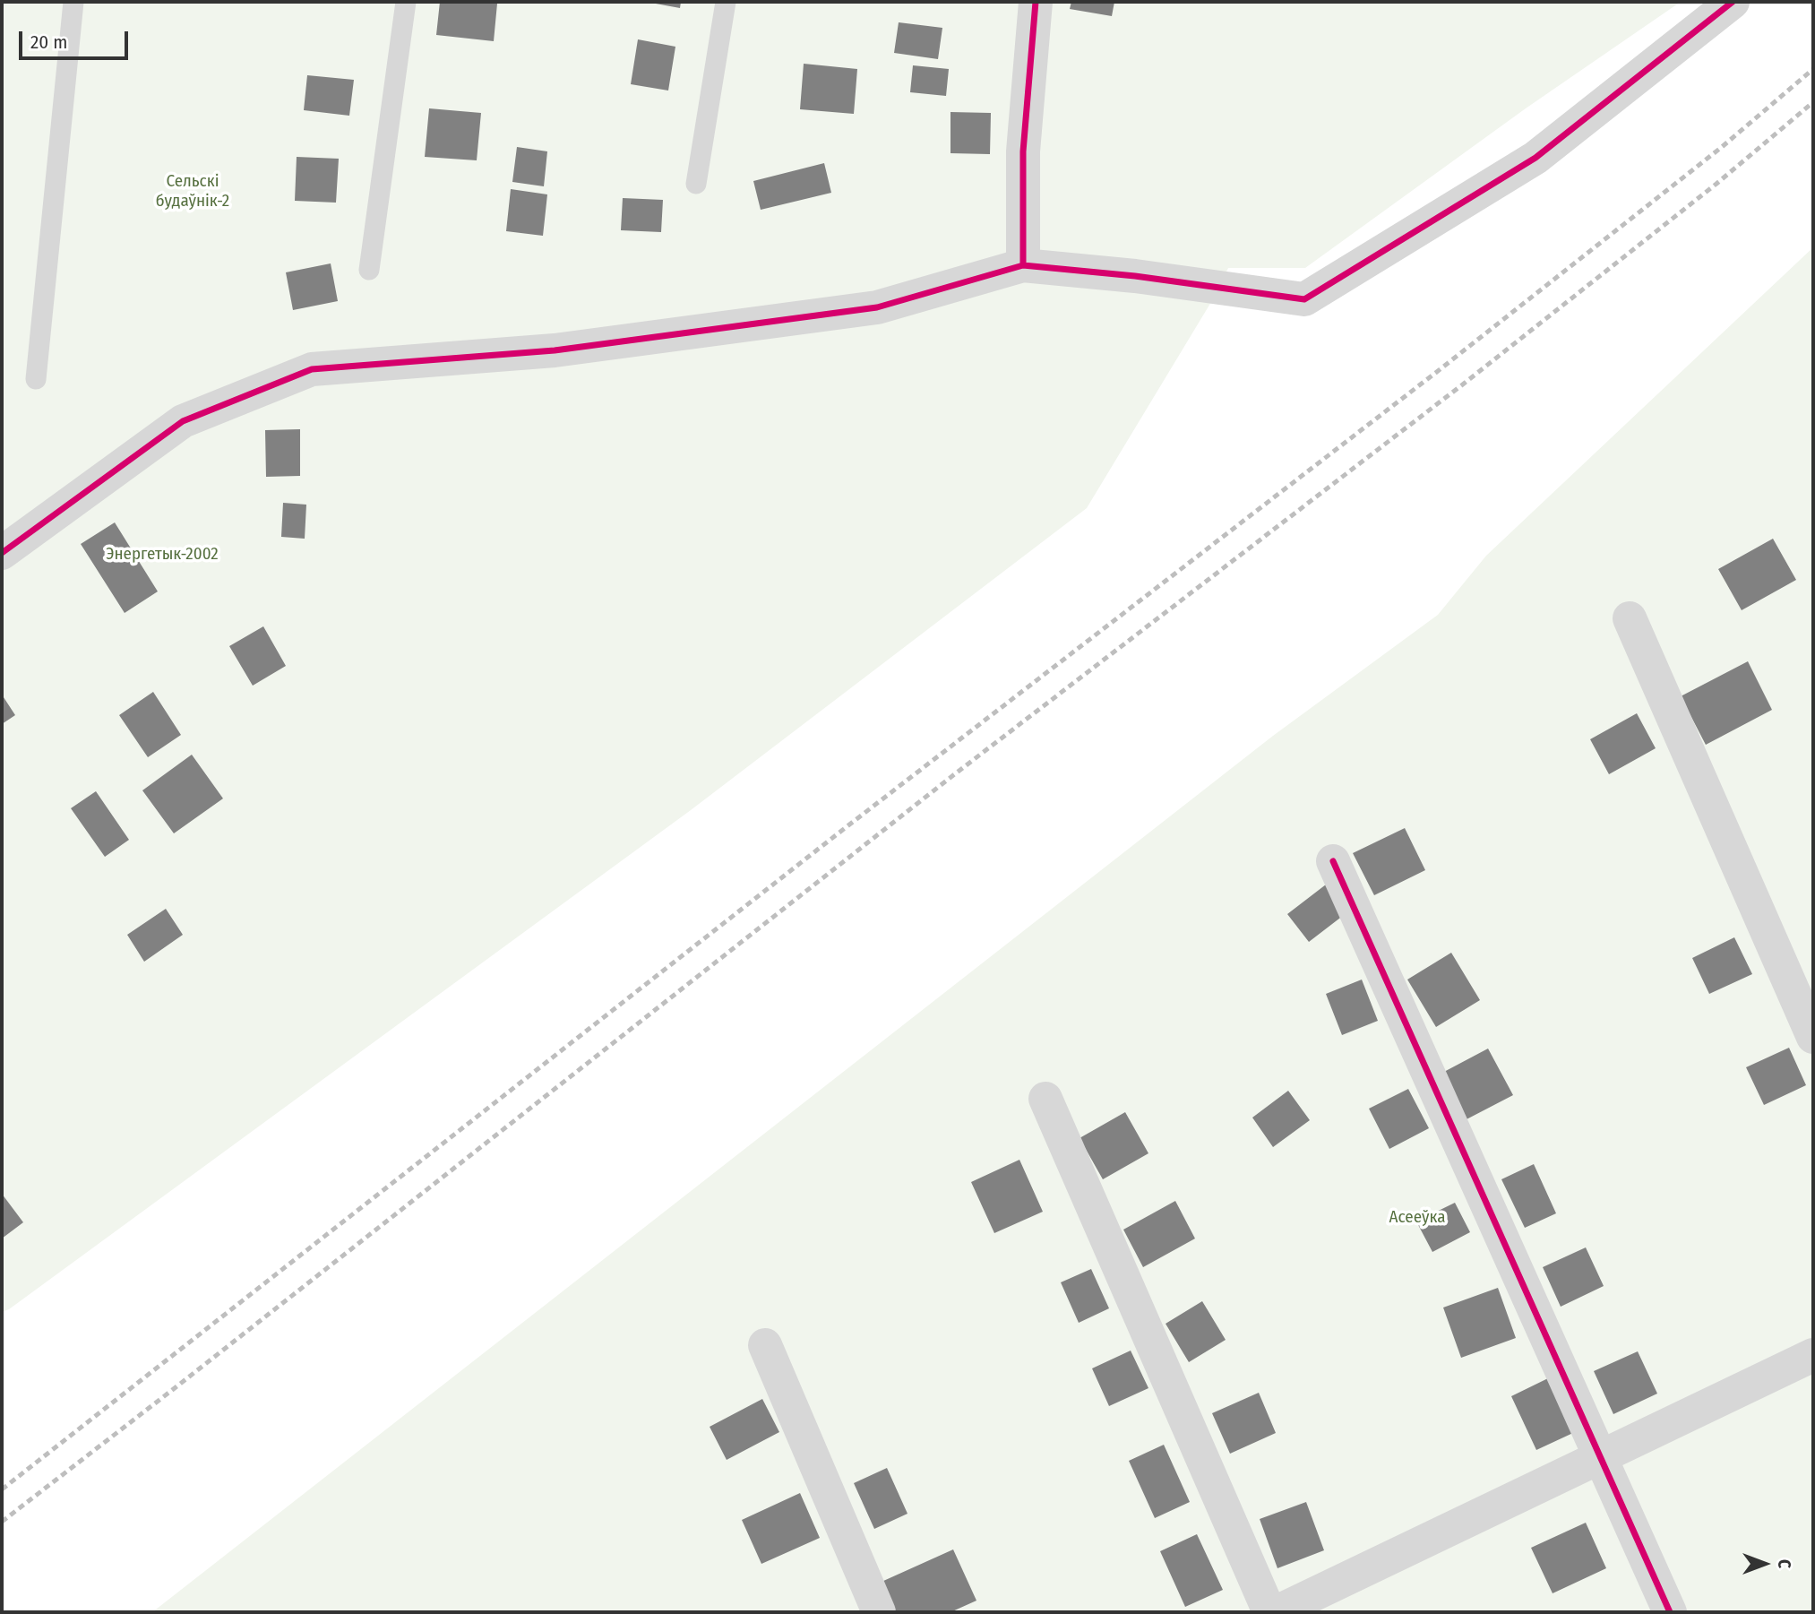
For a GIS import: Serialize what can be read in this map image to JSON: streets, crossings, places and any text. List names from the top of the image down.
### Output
{
  "parks": ["Сельскі будаўнік-2", "Энергетык-2002", "Асееўка"],
  "scale_bar": "20 m",
  "north": "right"
}
